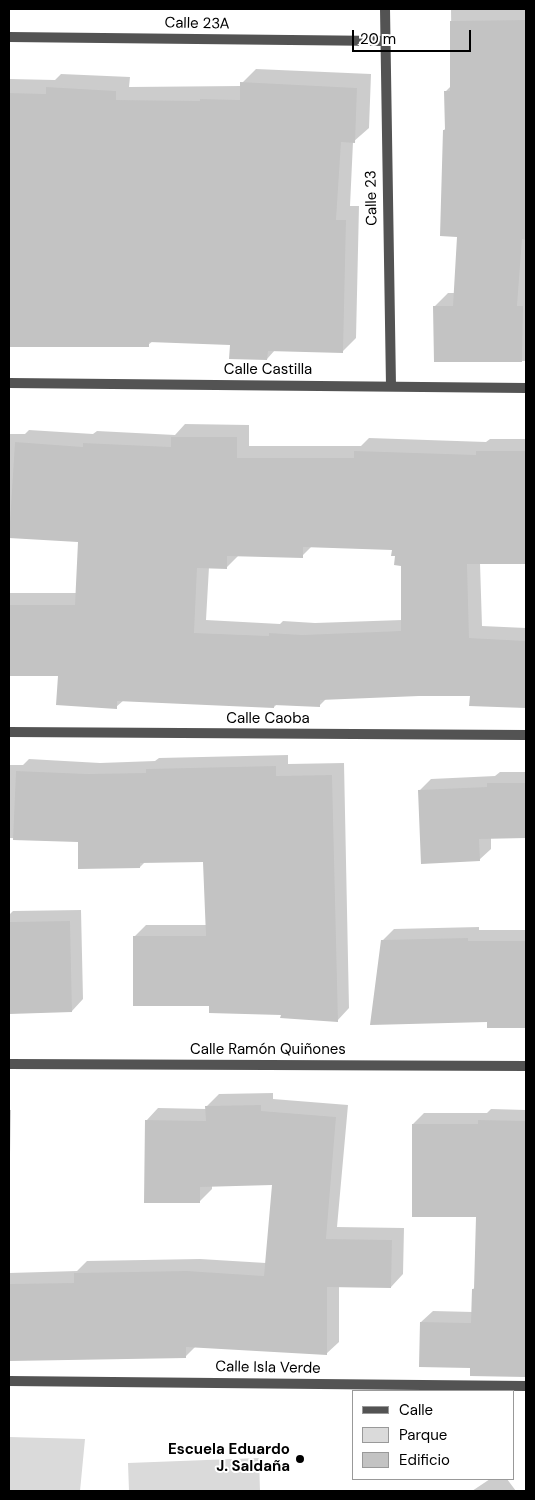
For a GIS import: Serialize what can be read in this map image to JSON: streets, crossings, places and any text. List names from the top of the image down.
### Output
{
  "streets": {
    "street": [
      "Calle 23A",
      "Calle 23",
      "Calle Castilla",
      "Calle Caoba",
      "Calle Ramón Quiñones",
      "Calle Isla Verde"
    ]
  },
  "crossings": [
    ["Calle 23A", "Calle 23"],
    ["Calle 23", "Calle Castilla"]
  ],
  "places": ["Escuela Eduardo J. Saldaña"],
  "legend": ["Calle", "Parque", "Edificio"],
  "scale_bar": "20 m"
}
